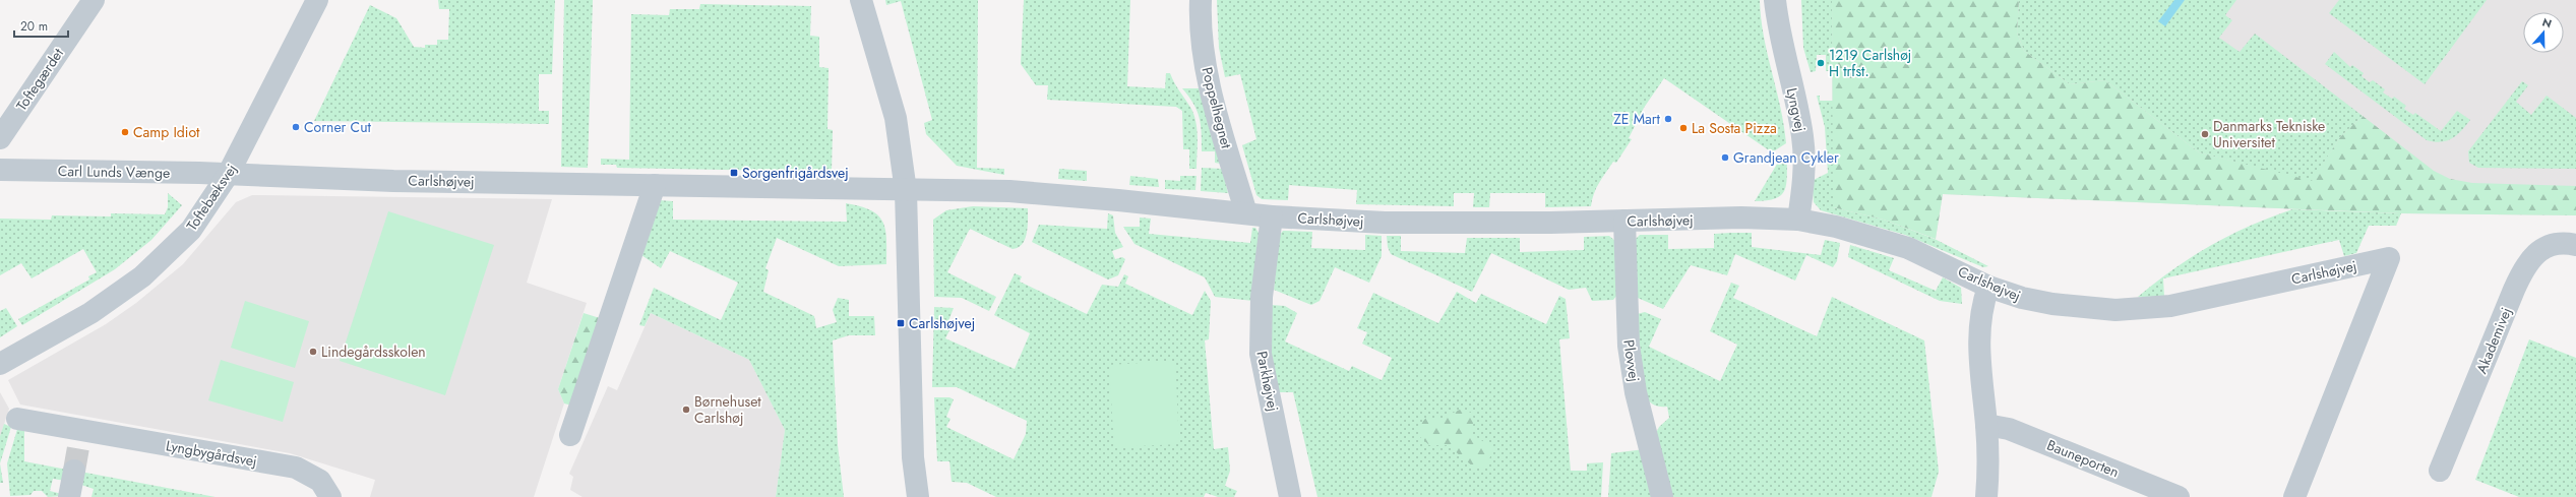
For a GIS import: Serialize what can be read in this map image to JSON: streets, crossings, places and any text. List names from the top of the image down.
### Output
{
  "streets": {
    "street": [
      "Toftegærdet",
      "Poppelhegnet",
      "Lyngvej",
      "Carl Lunds Vænge",
      "Carlshøjvej",
      "Toftebæksvej",
      "Akademivej",
      "Plovvej",
      "Parkhøjvej",
      "Lyngbygårdsvej",
      "Bauneporten"
    ]
  },
  "crossings": [
    ["Poppelhegnet", "Carlshøjvej"],
    ["Lyngvej", "Carlshøjvej"],
    ["Carl Lunds Vænge", "Carlshøjvej"],
    ["Carl Lunds Vænge", "Toftebæksvej"],
    ["Carlshøjvej", "Toftebæksvej"],
    ["Carlshøjvej", "Plovvej"],
    ["Carlshøjvej", "Parkhøjvej"]
  ],
  "places": {
    "other": [
      "1219 Carlshøj H trfst.",
      "ZE Mart",
      "Corner Cut",
      "La Sosta Pizza",
      "Camp Idiot",
      "Danmarks Tekniske Universitet",
      "Grandjean Cykler",
      "Lindegårdsskolen",
      "Børnehuset Carlshøj"
    ],
    "transit": ["Sorgenfrigårdsvej", "Carlshøjvej"]
  },
  "scale_bar": "20 m",
  "north": "top"
}
